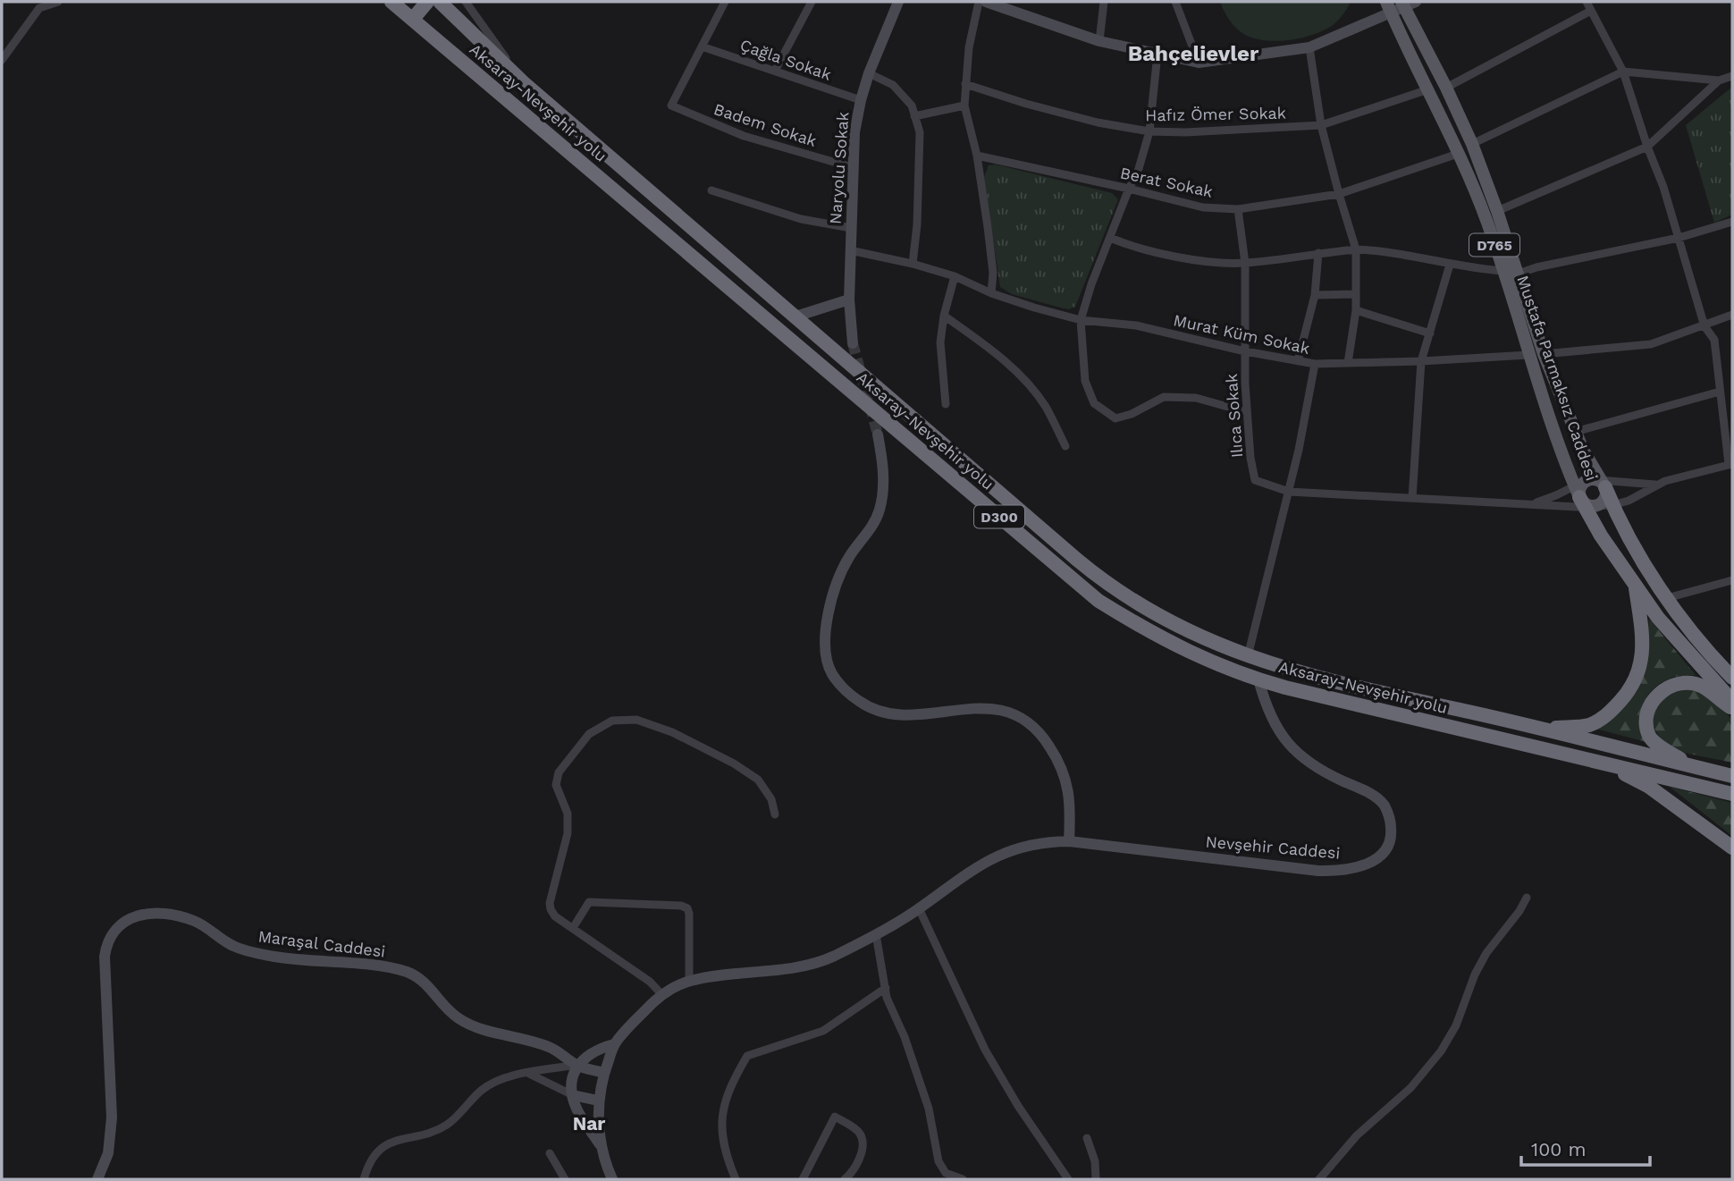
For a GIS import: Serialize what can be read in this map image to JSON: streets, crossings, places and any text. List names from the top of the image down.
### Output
{
  "streets": {
    "highway": [
      "Aksaray-Nevşehir yolu",
      "D765",
      "Mustafa Parmaksız Caddesi",
      "D300"
    ],
    "street": [
      "Çağla Sokak",
      "Hafız Ömer Sokak",
      "Badem Sokak",
      "Naryolu Sokak",
      "Berat Sokak",
      "Murat Küm Sokak",
      "Ilıca Sokak",
      "Nevşehir Caddesi",
      "Maraşal Caddesi"
    ]
  },
  "crossings": [
    ["Çağla Sokak", "Badem Sokak"],
    ["Çağla Sokak", "Naryolu Sokak"],
    ["Aksaray-Nevşehir yolu", "Nevşehir Caddesi"],
    ["Hafız Ömer Sokak", "Mustafa Parmaksız Caddesi"],
    ["Badem Sokak", "Naryolu Sokak"],
    ["Naryolu Sokak", "Murat Küm Sokak"],
    ["Berat Sokak", "Mustafa Parmaksız Caddesi"],
    ["Berat Sokak", "Ilıca Sokak"],
    ["D765", "Mustafa Parmaksız Caddesi"],
    ["Murat Küm Sokak", "Mustafa Parmaksız Caddesi"],
    ["Murat Küm Sokak", "Ilıca Sokak"]
  ],
  "districts": ["Bahçelievler", "Nar"],
  "scale_bar": "100 m"
}
